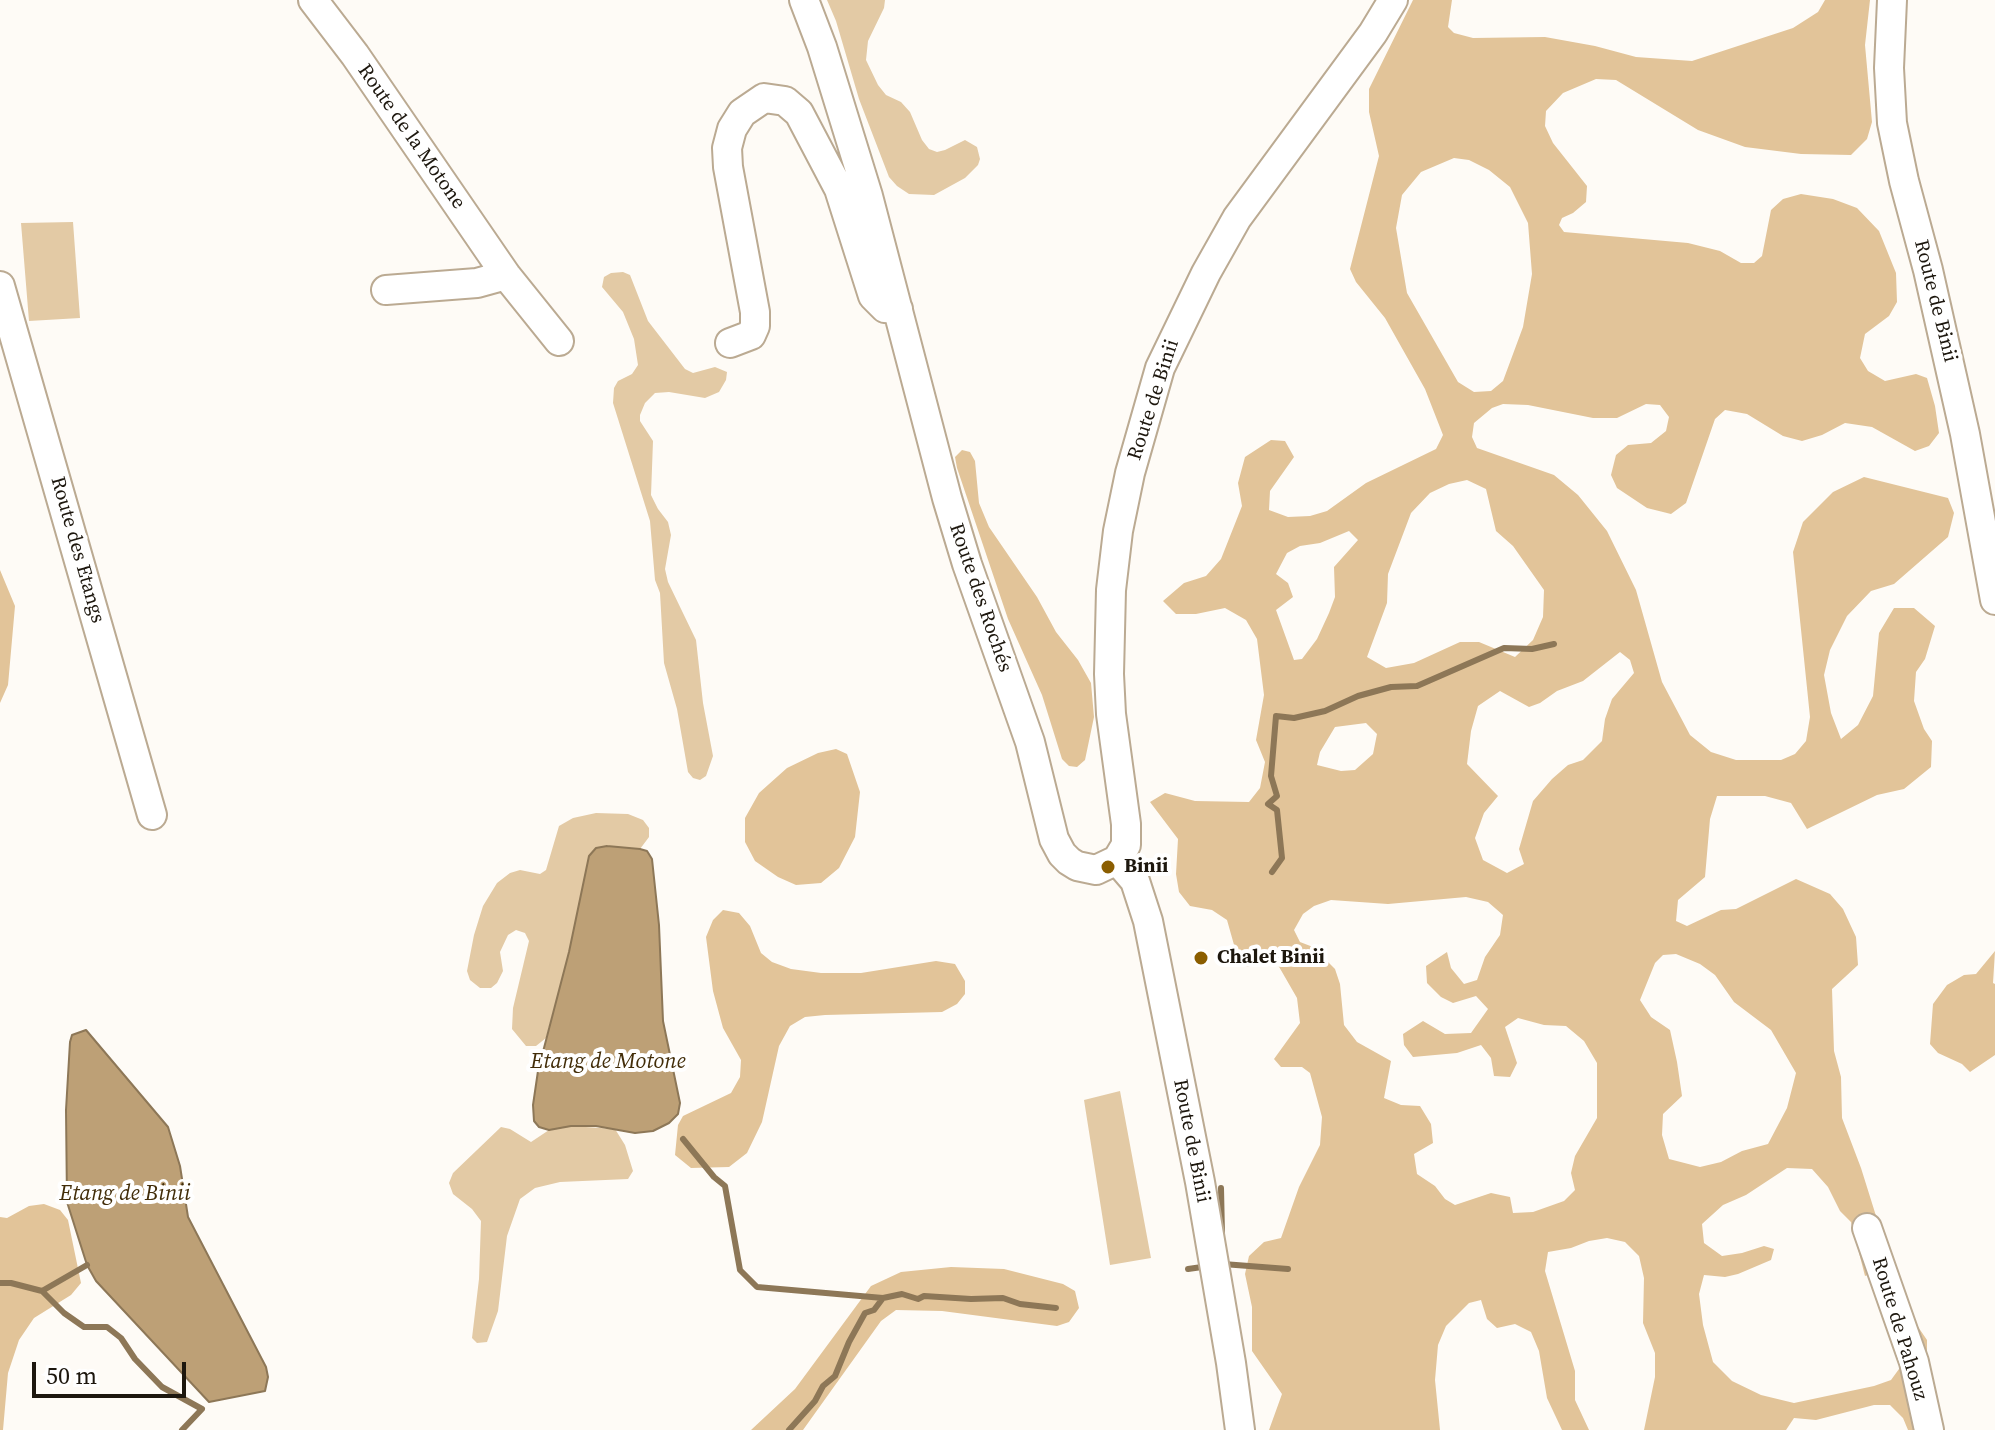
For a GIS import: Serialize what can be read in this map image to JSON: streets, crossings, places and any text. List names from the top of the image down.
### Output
{
  "streets": {
    "street": [
      "Route de la Motone",
      "Route de Binii",
      "Route des Etangs",
      "Route des Rochés",
      "Route de Pahouz"
    ]
  },
  "crossings": [
    ["Route de Binii", "Route des Rochés"]
  ],
  "water": ["Etang de Motone", "Etang de Binii"],
  "places": ["Binii", "Chalet Binii"],
  "scale_bar": "50 m"
}
